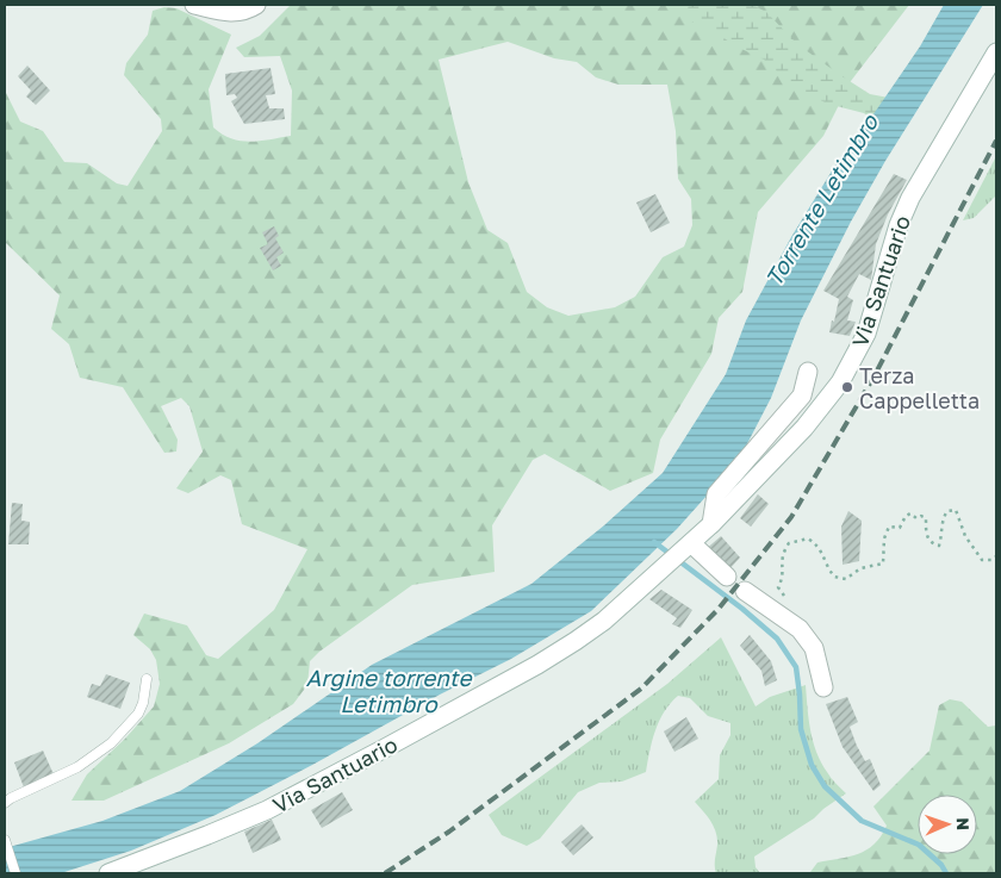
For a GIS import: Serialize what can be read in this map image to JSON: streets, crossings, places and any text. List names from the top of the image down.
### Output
{
  "streets": {
    "main road": ["Via Santuario"]
  },
  "water": ["Torrente Letimbro", "Argine torrente Letimbro"],
  "places": ["Terza Cappelletta"],
  "north": "right"
}
